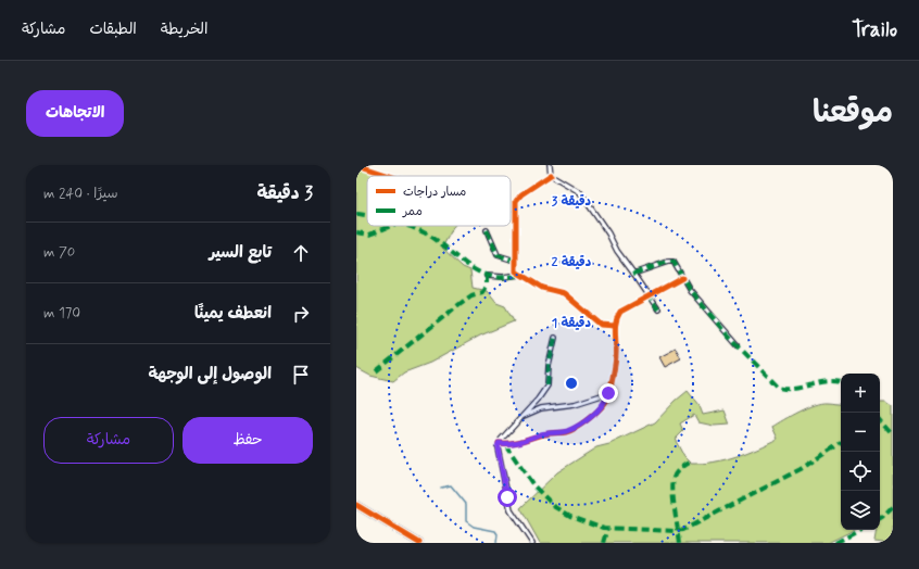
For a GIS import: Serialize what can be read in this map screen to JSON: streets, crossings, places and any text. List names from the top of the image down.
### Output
{
  "legend": ["مسار دراجات", "ممر"],
  "page": {
    "header": "Trailo",
    "nav": ["الخريطة", "الطبقات", "مشاركة"],
    "title": "موقعنا",
    "buttons": [
      "الاتجاهات",
      ["حفظ", "مشاركة"]
    ],
    "heading": ["3 دقيقة", "سيرًا · 240 m"],
    "list": [
      ["تابع السير", "70 m"],
      ["انعطف يمينًا", "170 m"],
      "الوصول إلى الوجهة"
    ],
    "map_buttons": ["+", "−"]
  },
  "rings": ["3 دقيقة", "2 دقيقة", "1 دقيقة"]
}
